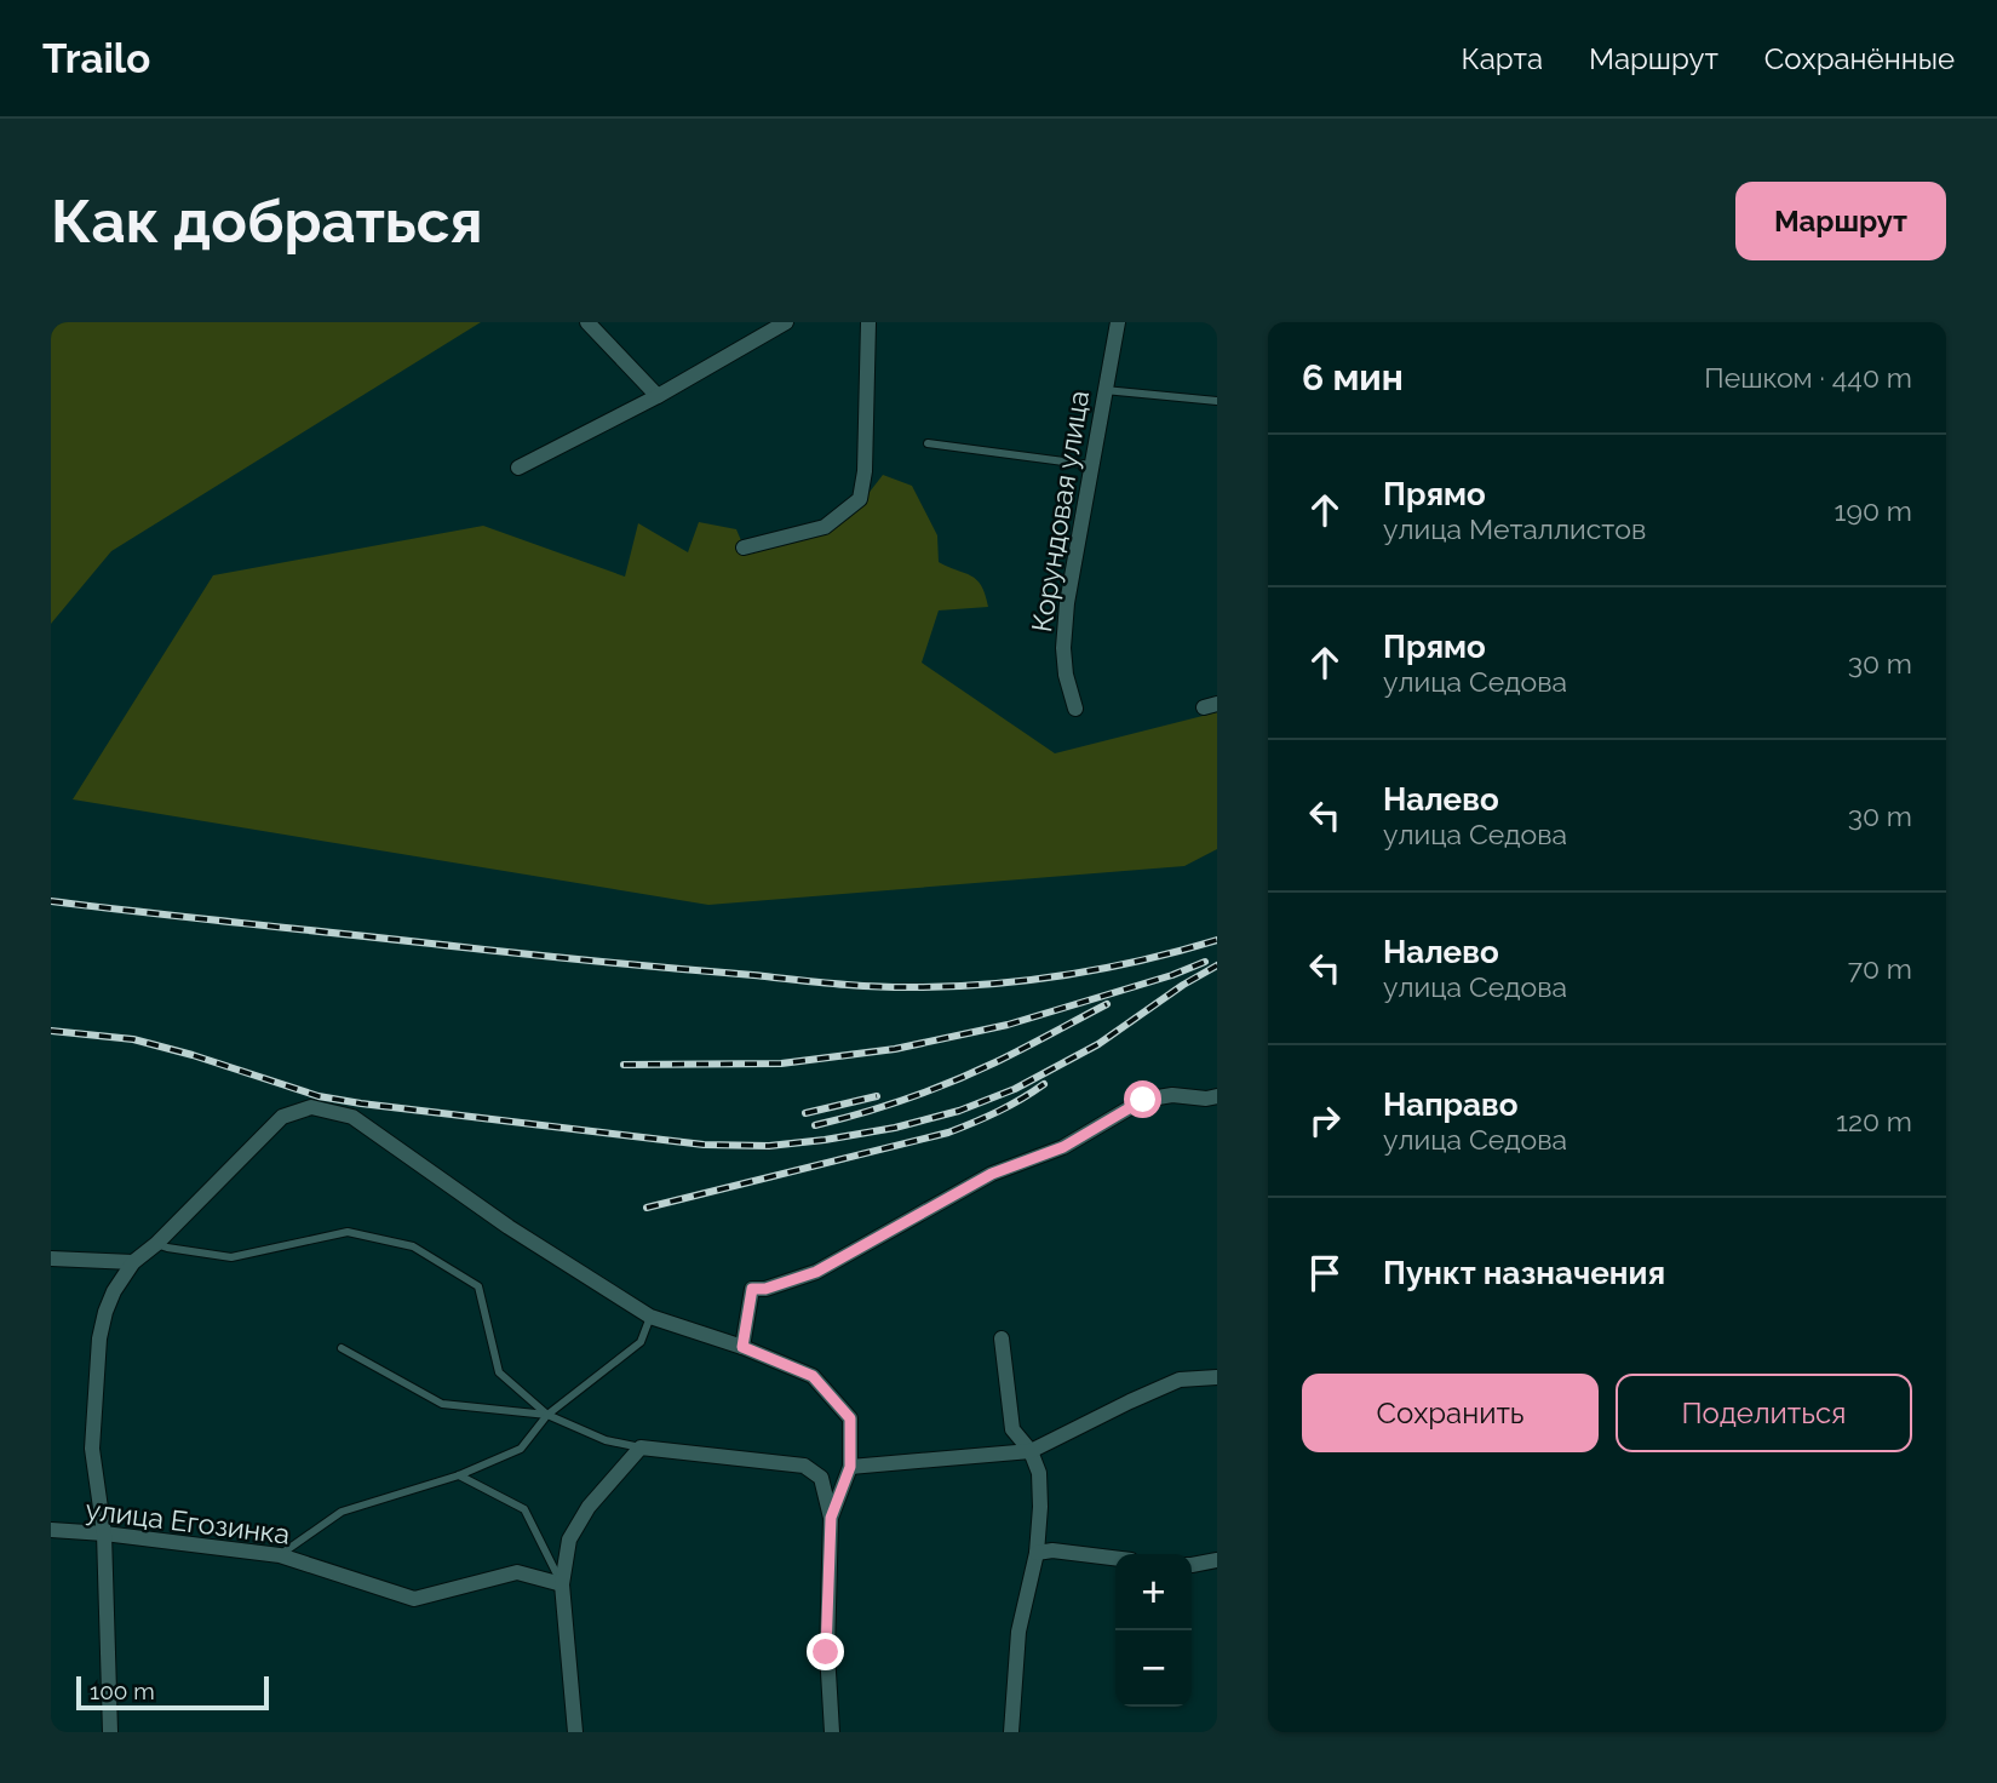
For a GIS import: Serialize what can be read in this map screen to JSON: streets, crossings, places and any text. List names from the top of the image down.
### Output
{
  "streets": {
    "street": ["Корундовая улица", "улица Егозинка"]
  },
  "scale_bar": "100 m",
  "page": {
    "header": "Trailo",
    "nav": ["Карта", "Маршрут", "Сохранённые"],
    "buttons": [
      "Маршрут",
      ["Сохранить", "Поделиться"]
    ],
    "title": "Как добраться",
    "heading": ["6 мин", "Пешком · 440 m"],
    "list": [
      ["Прямо", "улица Металлистов", "190 m"],
      ["Прямо", "улица Седова", "30 m"],
      ["Налево", "улица Седова", "30 m"],
      ["Налево", "улица Седова", "70 m"],
      ["Направо", "улица Седова", "120 m"],
      "Пункт назначения"
    ],
    "map_buttons": ["+", "−"],
    "scale": "100 m"
  }
}
